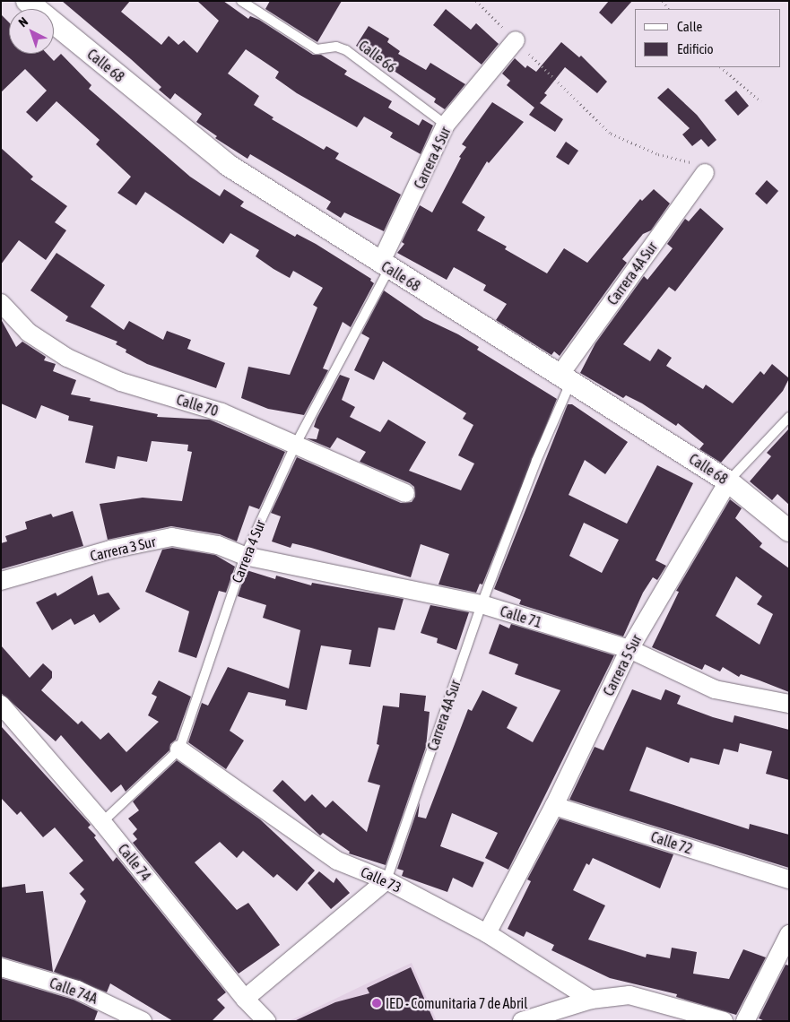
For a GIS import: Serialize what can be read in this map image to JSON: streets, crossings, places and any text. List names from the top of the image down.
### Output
{
  "streets": {
    "street": [
      "Calle 68",
      "Carrera 4 Sur",
      "Carrera 4A Sur",
      "Calle 70",
      "Carrera 3 Sur",
      "Calle 71",
      "Carrera 5 Sur",
      "Calle 72",
      "Calle 74",
      "Calle 73",
      "Calle 74A"
    ],
    "lane": ["Calle 66"]
  },
  "crossings": [
    ["Calle 66", "Carrera 4 Sur"],
    ["Calle 68", "Carrera 4 Sur"],
    ["Calle 68", "Carrera 4A Sur"],
    ["Calle 68", "Carrera 5 Sur"],
    ["Carrera 4 Sur", "Calle 70"],
    ["Carrera 4 Sur", "Carrera 3 Sur"],
    ["Carrera 4 Sur", "Calle 71"],
    ["Carrera 4 Sur", "Calle 74"],
    ["Carrera 4 Sur", "Calle 73"],
    ["Carrera 4A Sur", "Calle 71"],
    ["Carrera 4A Sur", "Calle 73"],
    ["Carrera 3 Sur", "Calle 71"],
    ["Calle 71", "Carrera 5 Sur"],
    ["Carrera 5 Sur", "Calle 72"],
    ["Carrera 5 Sur", "Calle 73"]
  ],
  "places": ["IED - Comunitaria 7 de Abril"],
  "legend": ["Calle", "Edificio"],
  "north": "top left"
}
